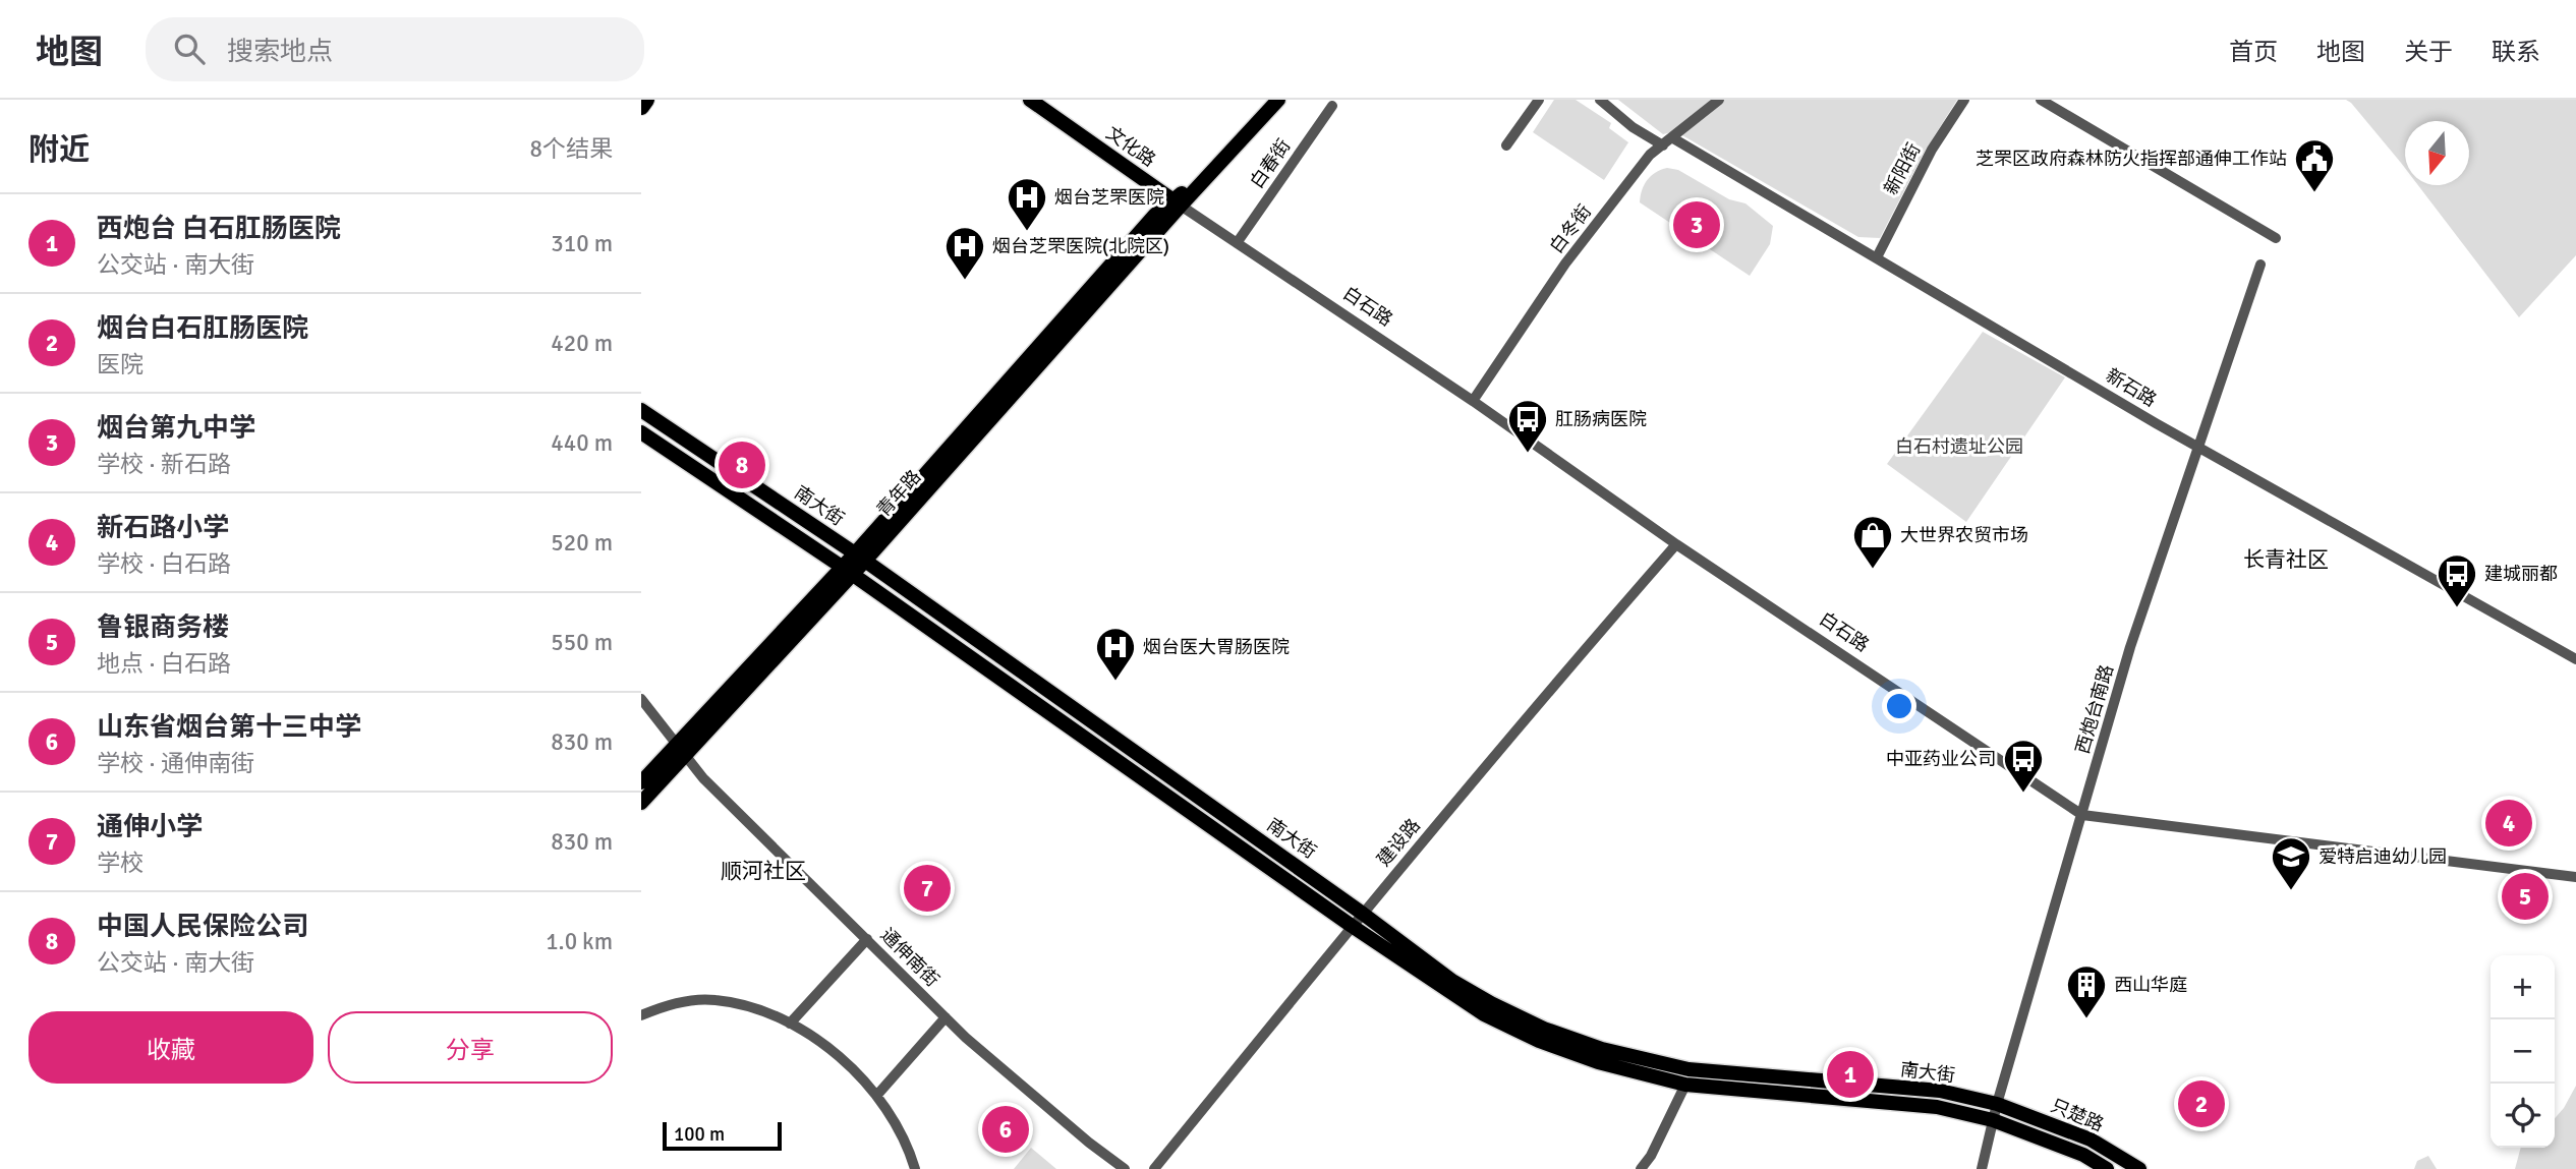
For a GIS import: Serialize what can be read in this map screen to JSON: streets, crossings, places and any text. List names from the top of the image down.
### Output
{
  "streets": {
    "main road": [
      "文化路",
      "青年路",
      "南大街",
      "只楚路"
    ],
    "street": [
      "白春街",
      "新阳街",
      "白冬街",
      "白石路",
      "新石路",
      "西炮台南路",
      "建设路",
      "通伸南街"
    ]
  },
  "crossings": [
    ["文化路", "白石路"],
    ["文化路", "青年路"],
    ["白春街", "白石路"],
    ["新阳街", "新石路"],
    ["白冬街", "白石路"],
    ["白冬街", "新石路"],
    ["白石路", "青年路"],
    ["白石路", "西炮台南路"],
    ["白石路", "建设路"],
    ["新石路", "西炮台南路"],
    ["青年路", "南大街"],
    ["青年路", "通伸南街"],
    ["南大街", "西炮台南路"],
    ["南大街", "建设路"],
    ["南大街", "只楚路"],
    ["西炮台南路", "只楚路"]
  ],
  "districts": ["长青社区", "顺河社区"],
  "parks": ["白石村遗址公园"],
  "places": {
    "public building": ["芝罘区政府森林防火指挥部通伸工作站"],
    "hospital": ["烟台芝罘医院", "烟台芝罘医院(北院区)", "烟台医大胃肠医院"],
    "bus stop": ["肛肠病医院", "建城丽都", "中亚药业公司"],
    "shop": ["大世界农贸市场"],
    "school or university": ["爱特启迪幼儿园"],
    "building": ["西山华庭"]
  },
  "scale_bar": "100 m",
  "north": "bottom",
  "page": {
    "header": "地图",
    "search": "搜索地点",
    "nav": [
      "首页",
      "地图",
      "关于",
      "联系"
    ],
    "heading": ["附近", "8个结果"],
    "list": [
      {
        "mark": "1",
        "name": "西炮台 白石肛肠医院",
        "note": "公交站 · 南大街",
        "value": "310 m"
      },
      {
        "mark": "2",
        "name": "烟台白石肛肠医院",
        "note": "医院",
        "value": "420 m"
      },
      {
        "mark": "3",
        "name": "烟台第九中学",
        "note": "学校 · 新石路",
        "value": "440 m"
      },
      {
        "mark": "4",
        "name": "新石路小学",
        "note": "学校 · 白石路",
        "value": "520 m"
      },
      {
        "mark": "5",
        "name": "鲁银商务楼",
        "note": "地点 · 白石路",
        "value": "550 m"
      },
      {
        "mark": "6",
        "name": "山东省烟台第十三中学",
        "note": "学校 · 通伸南街",
        "value": "830 m"
      },
      {
        "mark": "7",
        "name": "通伸小学",
        "note": "学校",
        "value": "830 m"
      },
      {
        "mark": "8",
        "name": "中国人民保险公司",
        "note": "公交站 · 南大街",
        "value": "1.0 km"
      }
    ],
    "pins": [
      "3",
      "8",
      "4",
      "7",
      "5",
      "1",
      "2",
      "6"
    ],
    "map_buttons": ["+", "−"],
    "buttons": ["收藏", "分享"],
    "scale": "100 m"
  }
}
